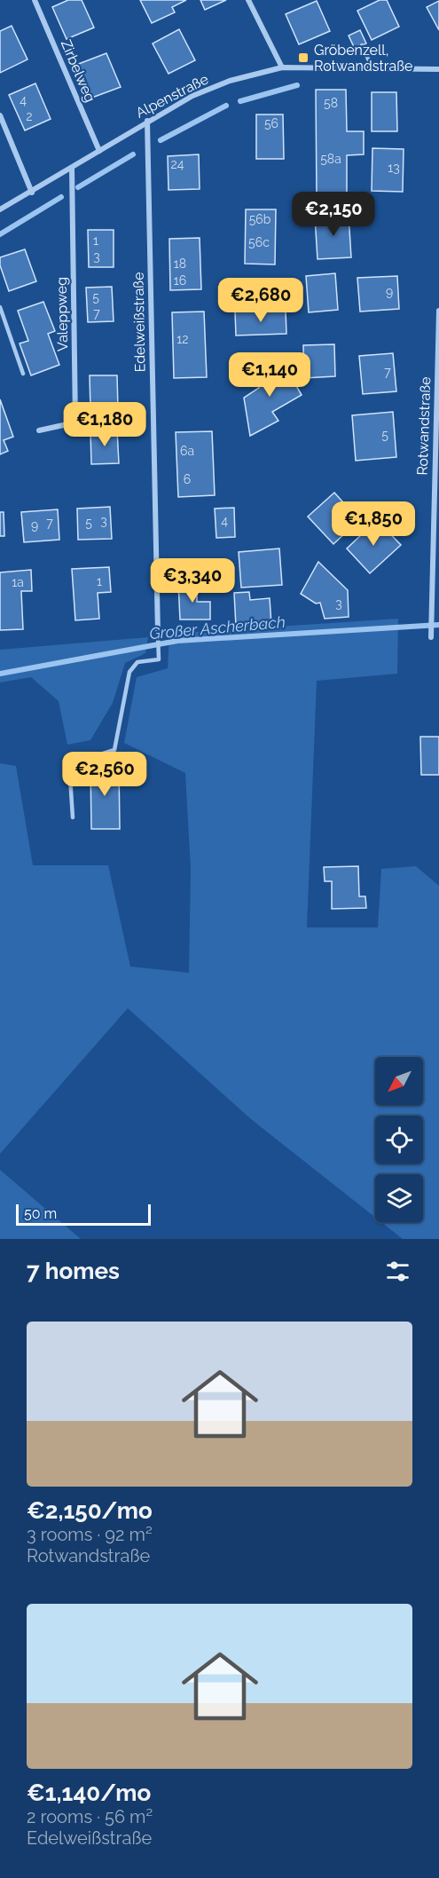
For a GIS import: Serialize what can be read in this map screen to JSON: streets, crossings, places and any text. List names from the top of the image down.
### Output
{
  "streets": {
    "street": [
      "Zirbelweg",
      "Alpenstraße",
      "Valeppweg",
      "Edelweißstraße",
      "Rotwandstraße"
    ]
  },
  "crossings": [
    ["Zirbelweg", "Alpenstraße"],
    ["Alpenstraße", "Valeppweg"],
    ["Alpenstraße", "Edelweißstraße"]
  ],
  "water": ["Großer Ascherbach"],
  "places": {
    "transit": ["Gröbenzell, Rotwandstraße"]
  },
  "house_numbers": [
    "4",
    "58",
    "2",
    "56",
    "58a",
    "24",
    "13",
    "56b",
    "1",
    "56c",
    "3",
    "18",
    "16",
    "9",
    "5",
    "7",
    "12",
    "7",
    "5",
    "6a",
    "6",
    "3",
    "4",
    "7",
    "5",
    "9",
    "1",
    "1a",
    "3"
  ],
  "scale_bar": "50 m",
  "north": "bottom left",
  "page": {
    "price": [
      "€2,150",
      "€2,680",
      "€1,140",
      "€1,180",
      "€1,850",
      "€3,340",
      "€2,560"
    ],
    "scale": "50 m",
    "heading": "7 homes",
    "list": [
      {
        "name": "€2,150/mo",
        "note": "3 rooms · 92 m² · Rotwandstraße"
      },
      {
        "name": "€1,140/mo",
        "note": "2 rooms · 56 m² · Edelweißstraße"
      }
    ]
  }
}
